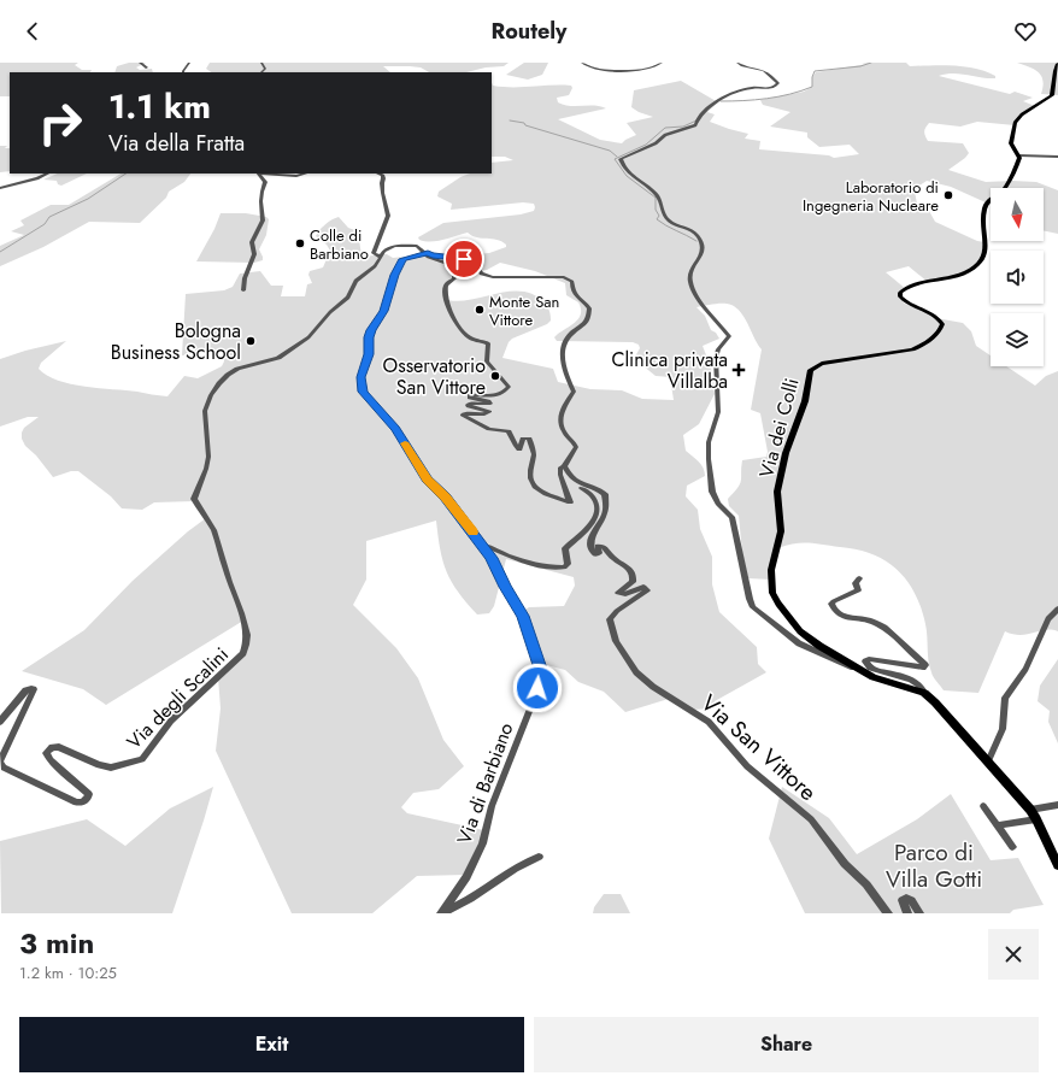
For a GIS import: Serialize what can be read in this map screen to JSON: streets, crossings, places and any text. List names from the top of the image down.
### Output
{
  "streets": {
    "main road": ["Via dei Colli"],
    "street": ["Via degli Scalini", "Via San Vittore", "Via di Barbiano"]
  },
  "parks": ["Parco di Villa Gotti"],
  "places": {
    "other": [
      "Laboratorio di Ingegneria Nucleare",
      "Colle di Barbiano",
      "Monte San Vittore",
      "Bologna Business School",
      "Osservatorio San Vittore"
    ],
    "health": ["Clinica privata Villalba"]
  },
  "north": "bottom",
  "page": {
    "header": "Routely",
    "turn": ["1.1 km", "Via della Fratta"],
    "heading": ["3 min", "1.2 km · 10:25"],
    "buttons": ["Exit", "Share"]
  }
}
